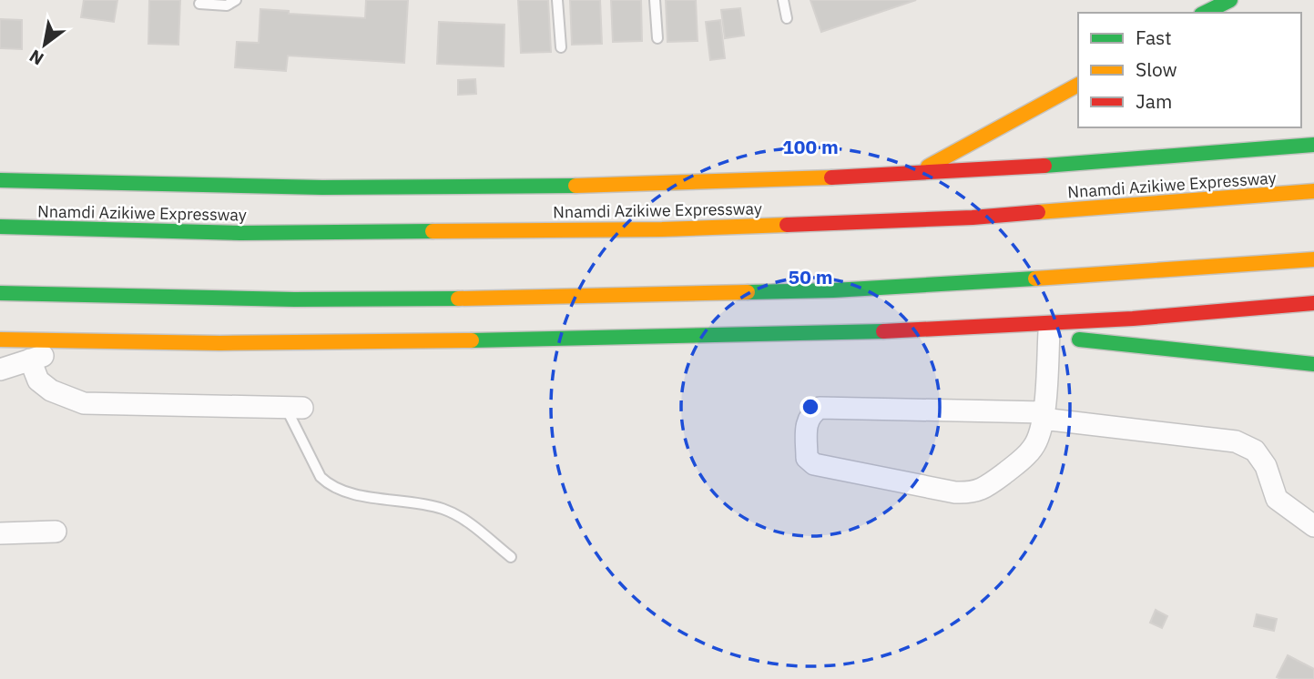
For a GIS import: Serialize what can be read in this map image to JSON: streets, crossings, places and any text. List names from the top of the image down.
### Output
{
  "streets": {
    "highway": ["Nnamdi Azikiwe Expressway"]
  },
  "legend": ["Fast", "Slow", "Jam"],
  "north": "bottom left",
  "rings": ["100 m", "50 m"]
}
